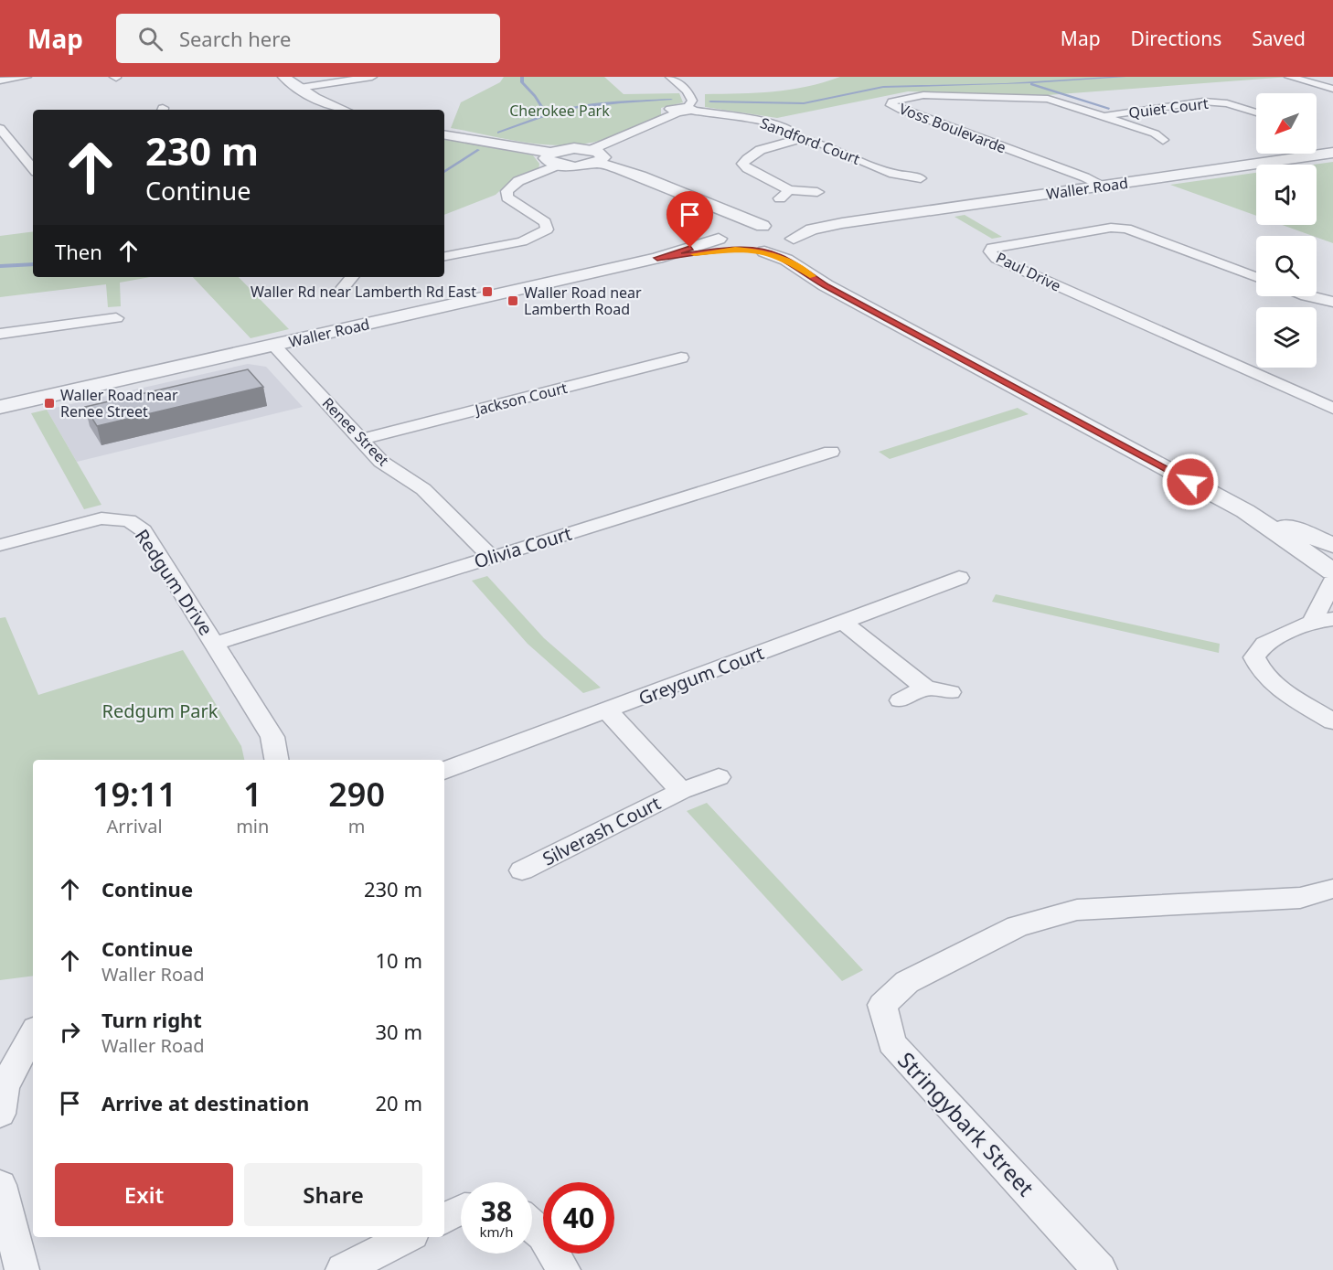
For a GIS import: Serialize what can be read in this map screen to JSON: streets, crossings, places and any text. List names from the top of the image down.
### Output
{
  "streets": {
    "street": [
      "Quiet Court",
      "Voss Boulevarde",
      "Sandford Court",
      "Waller Road",
      "Paul Drive",
      "Jackson Court",
      "Renee Street",
      "Olivia Court",
      "Redgum Drive",
      "Greygum Court",
      "Silverash Court",
      "Stringybark Street"
    ]
  },
  "crossings": [
    ["Quiet Court", "Voss Boulevarde"],
    ["Voss Boulevarde", "Waller Road"],
    ["Waller Road", "Renee Street"],
    ["Jackson Court", "Renee Street"],
    ["Renee Street", "Olivia Court"],
    ["Olivia Court", "Redgum Drive"],
    ["Greygum Court", "Silverash Court"]
  ],
  "parks": ["Cherokee Park", "Redgum Park"],
  "places": {
    "transit": ["Waller Rd near Lamberth Rd East", "Waller Road near Lamberth Road", "Waller Road near Renee Street"]
  },
  "north": "bottom left",
  "page": {
    "header": "Map",
    "search": "Search here",
    "nav": ["Map", "Directions", "Saved"],
    "turn": ["230 m", "Continue"],
    "then": "Then",
    "eta": [
      "19:11",
      "Arrival",
      "1",
      "min",
      "290",
      "m"
    ],
    "list": [
      {
        "name": "Continue",
        "value": "230 m"
      },
      {
        "name": "Continue",
        "note": "Waller Road",
        "value": "10 m"
      },
      {
        "name": "Turn right",
        "note": "Waller Road",
        "value": "30 m"
      },
      {
        "name": "Arrive at destination",
        "value": "20 m"
      }
    ],
    "buttons": ["Exit", "Share"],
    "speed": "38 km/h",
    "limit": "40"
  }
}
